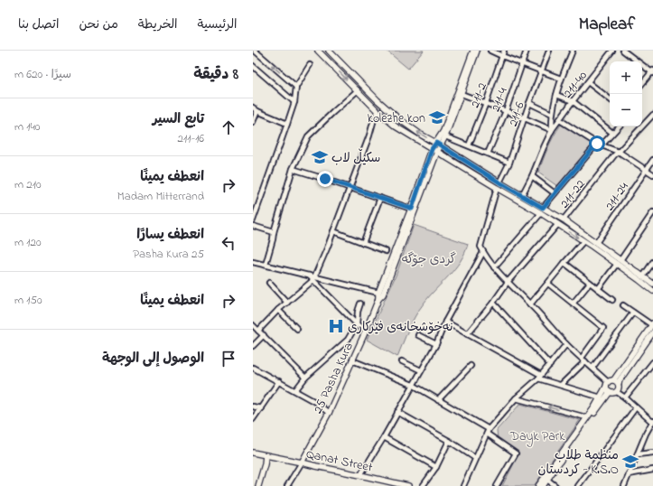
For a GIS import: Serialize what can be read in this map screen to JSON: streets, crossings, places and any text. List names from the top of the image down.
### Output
{
  "streets": {
    "main road": ["25 Pasha Kura", "Qanat Street"],
    "street": [
      "211-40",
      "211-2",
      "211-4",
      "211-6",
      "211-22",
      "211-24"
    ]
  },
  "crossings": [
    ["25 Pasha Kura", "Qanat Street"]
  ],
  "parks": ["گردی جۆگە", "Dayk Park"],
  "places": {
    "school or university": ["kolezhe kon", "سكیڵ لاب", "منظمة طلاب كردستان - K.S.O"],
    "hospital": ["نەخۆشخانەی فێرکاری"]
  },
  "page": {
    "header": "Mapleaf",
    "nav": [
      "الرئيسية",
      "الخريطة",
      "من نحن",
      "اتصل بنا"
    ],
    "heading": ["8 دقيقة", "سيرًا · 620 m"],
    "map_buttons": ["+", "−"],
    "list": [
      ["تابع السير", "211-16", "140 m"],
      ["انعطف يمينًا", "Madam Mitterrand", "210 m"],
      ["انعطف يسارًا", "25 Pasha Kura", "120 m"],
      ["انعطف يمينًا", "150 m"],
      "الوصول إلى الوجهة"
    ]
  }
}
